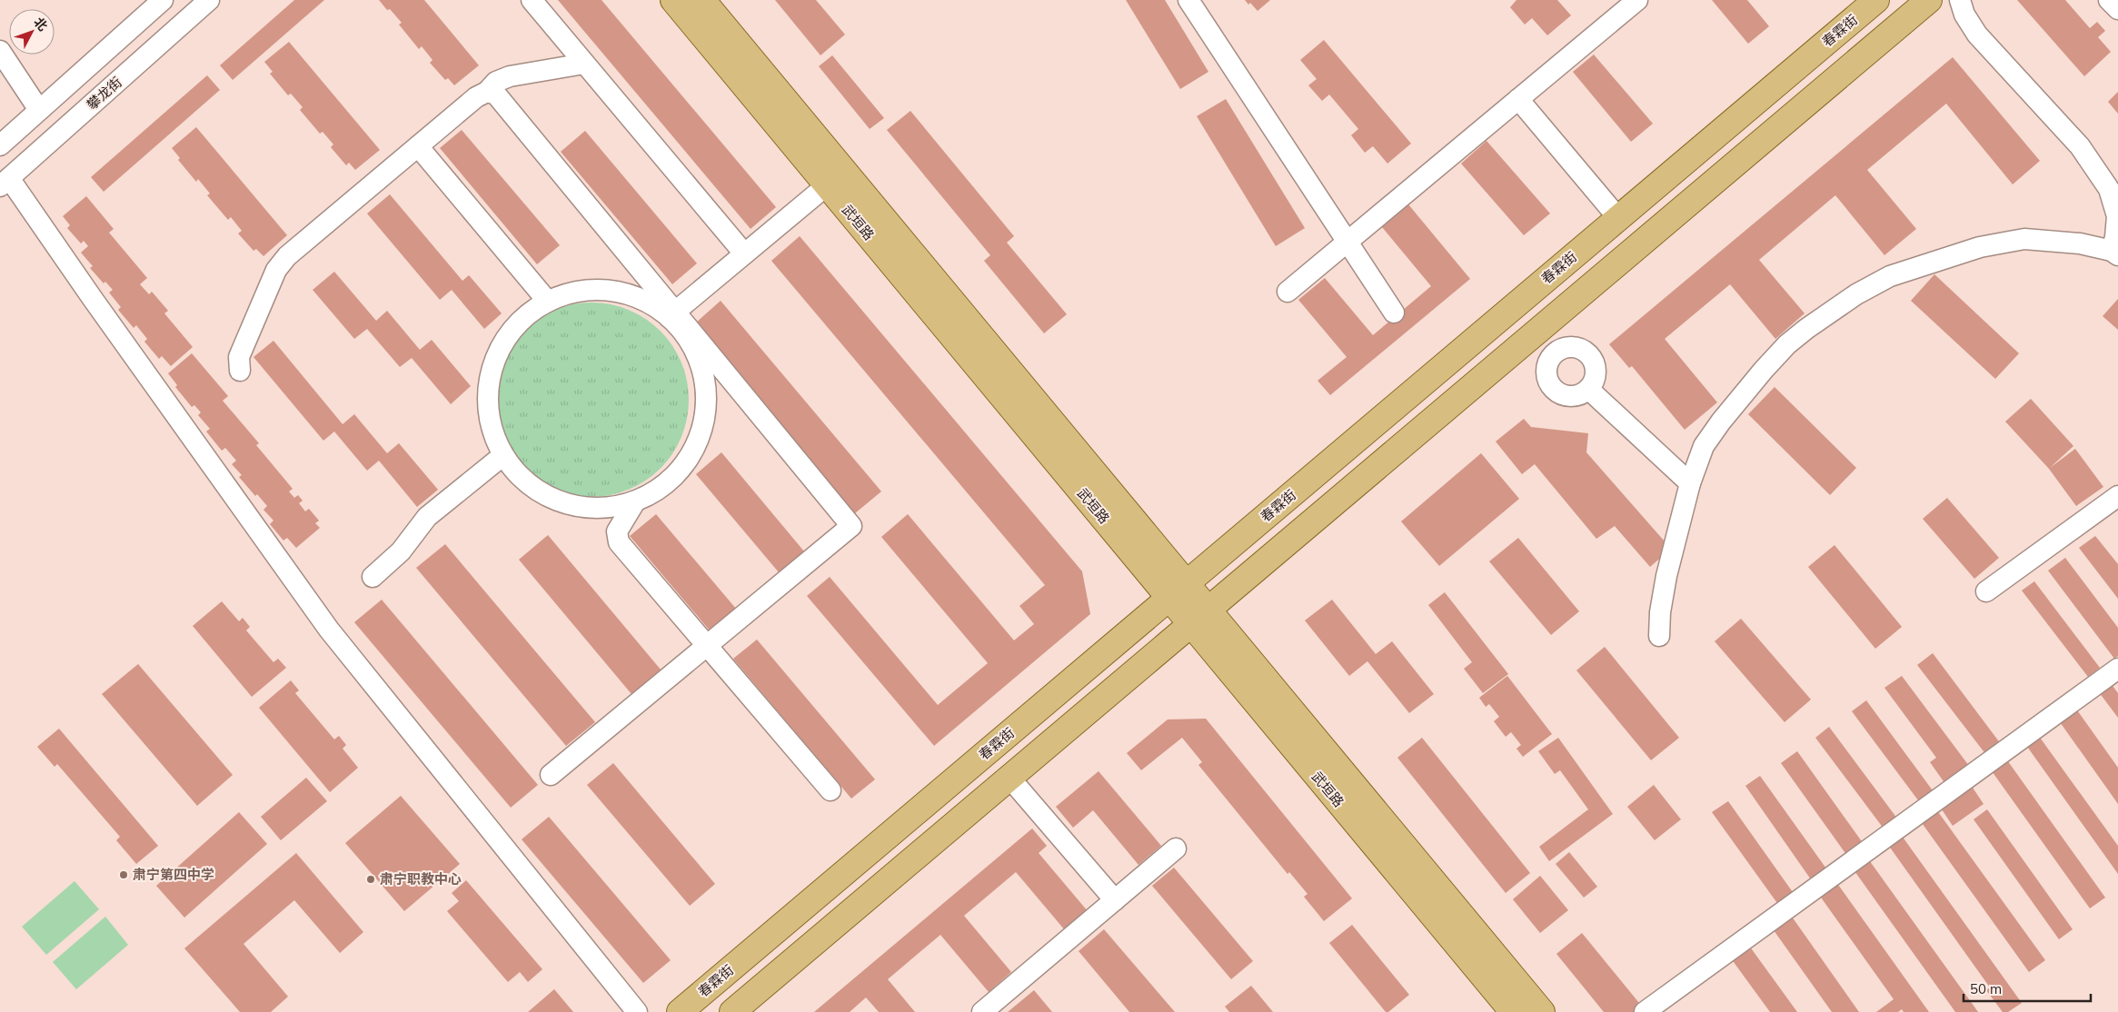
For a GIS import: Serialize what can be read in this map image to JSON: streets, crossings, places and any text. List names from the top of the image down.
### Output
{
  "streets": {
    "main road": ["春霖街", "武垣路"],
    "street": ["攀龙街"]
  },
  "crossings": [
    ["春霖街", "武垣路"]
  ],
  "places": ["肃宁第四中学", "肃宁职教中心"],
  "scale_bar": "50 m",
  "north": "top right"
}
